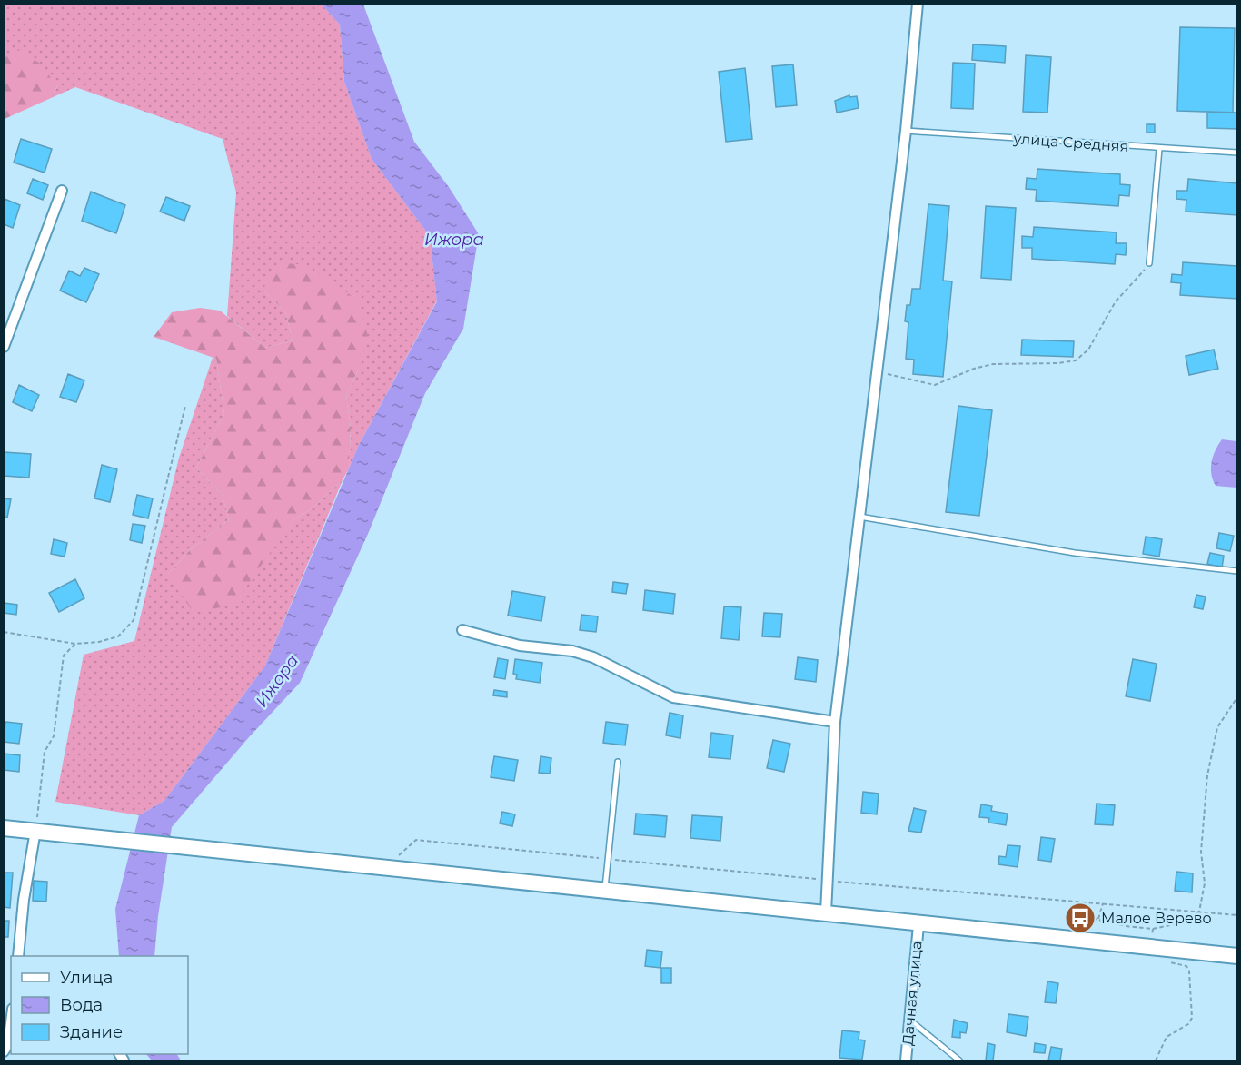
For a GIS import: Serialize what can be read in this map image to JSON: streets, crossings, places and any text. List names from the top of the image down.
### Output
{
  "streets": {
    "street": ["Дачная улица"],
    "lane": ["улица Средняя"]
  },
  "water": ["Ижора"],
  "places": {
    "bus stop": ["Малое Верево"]
  },
  "legend": ["Улица", "Вода", "Здание"]
}
